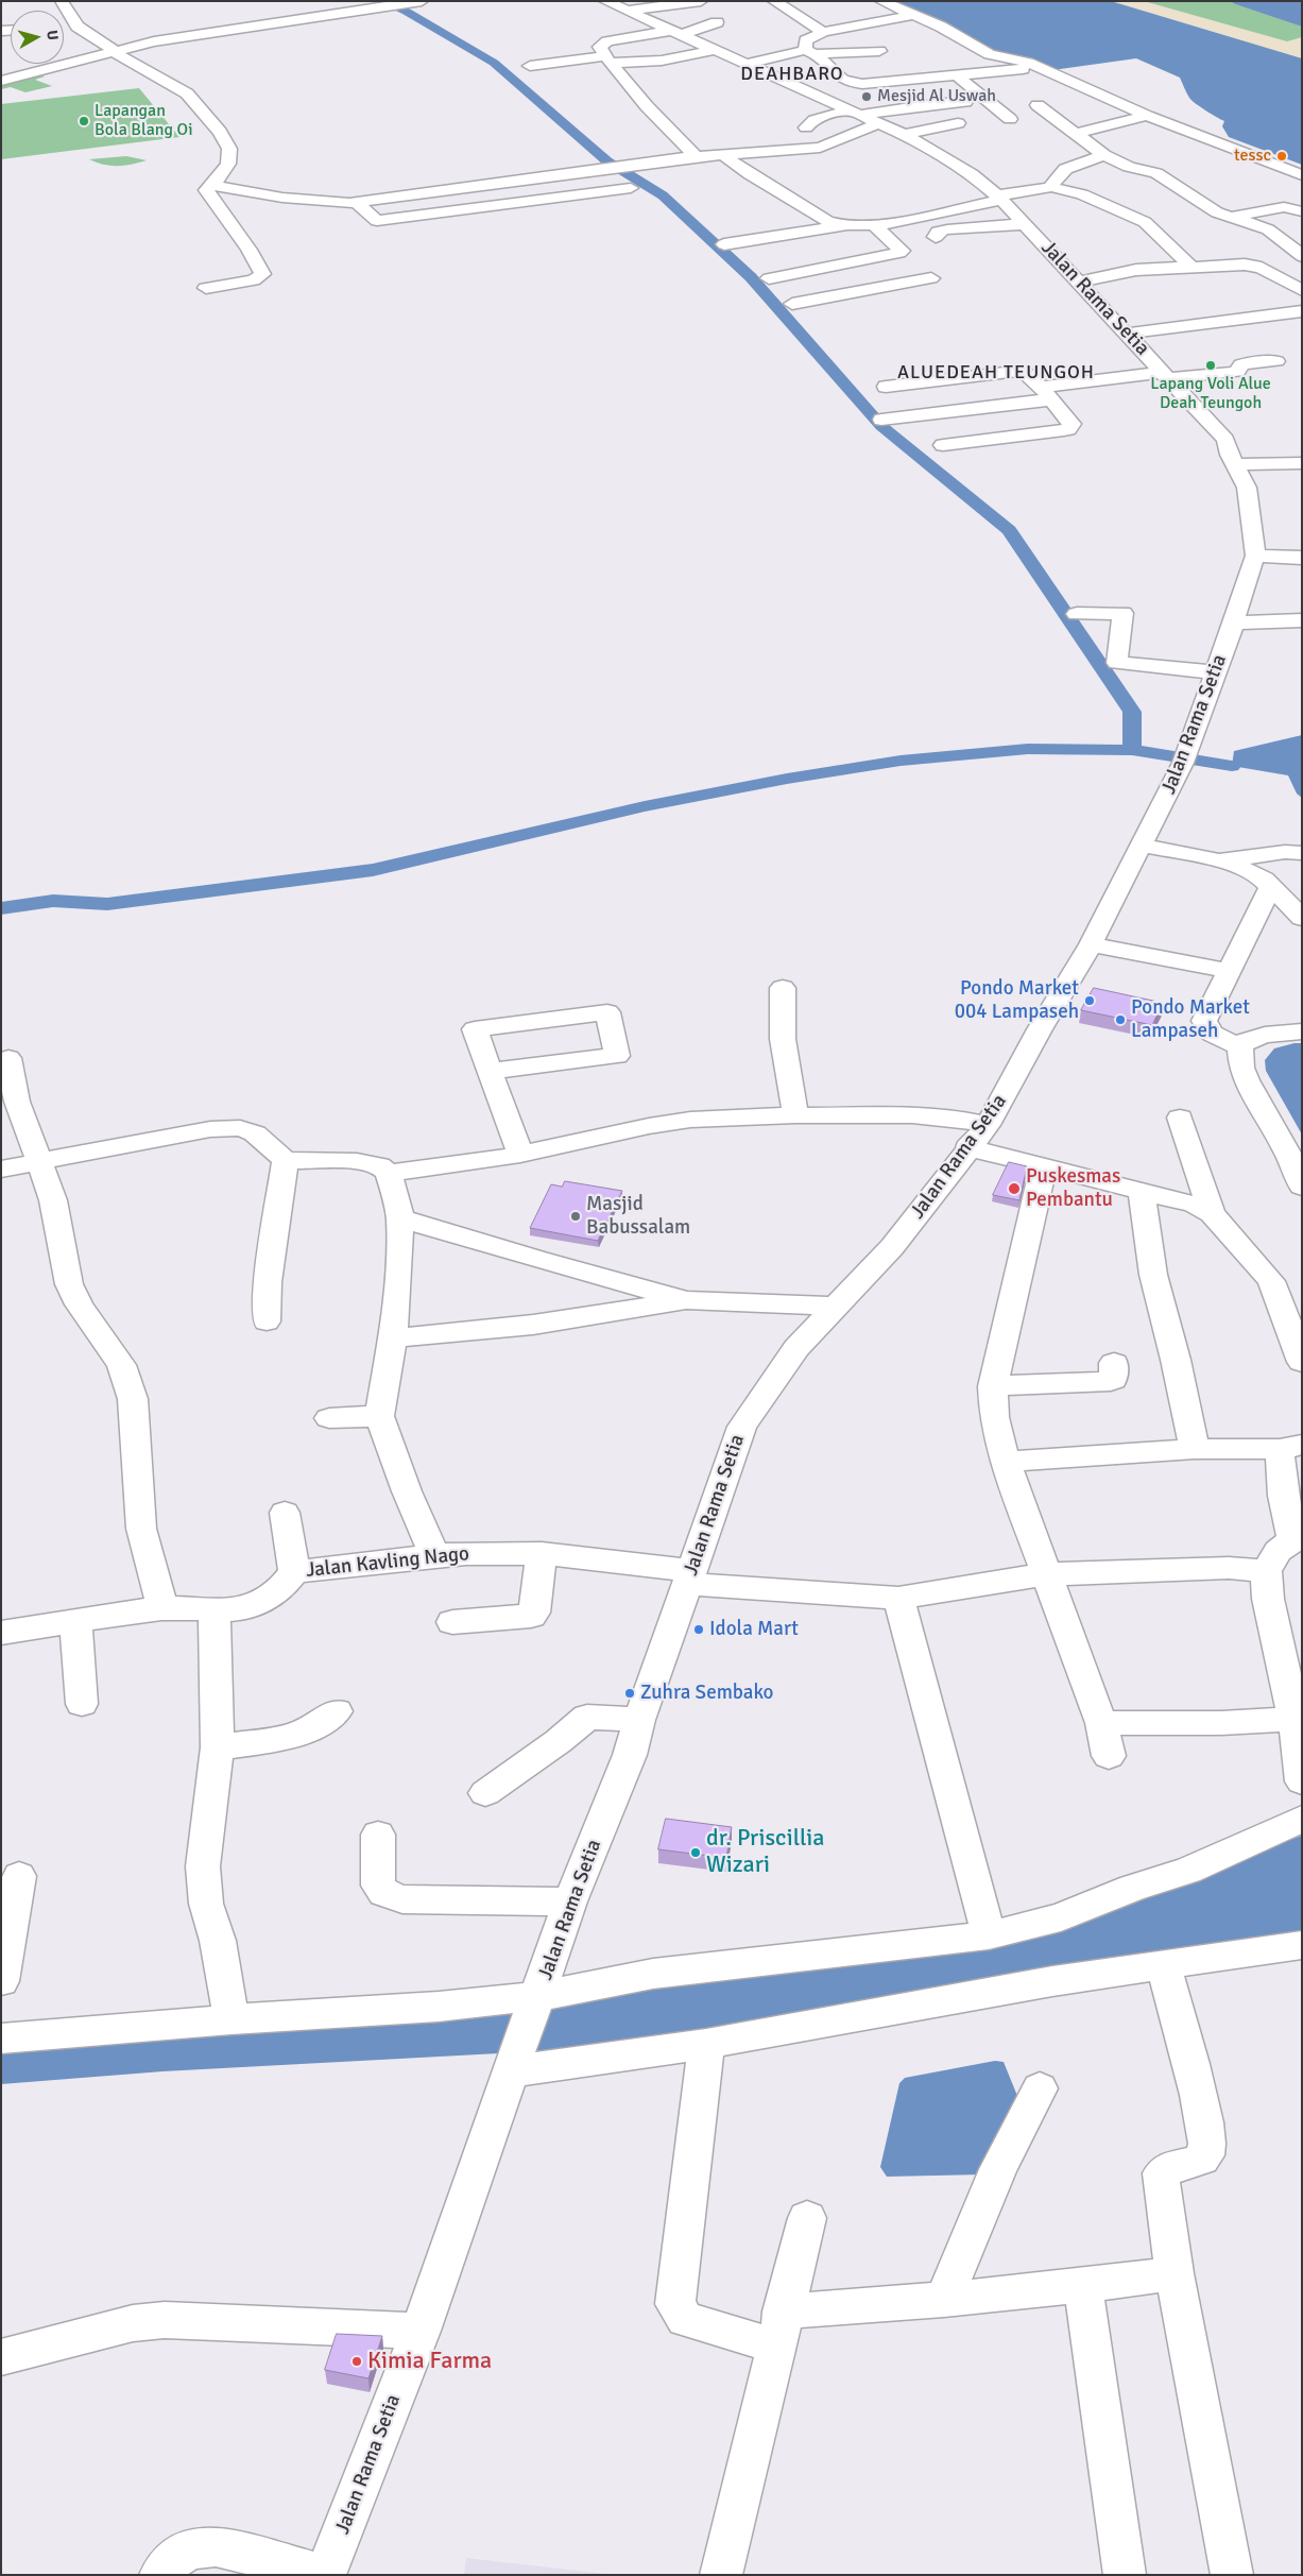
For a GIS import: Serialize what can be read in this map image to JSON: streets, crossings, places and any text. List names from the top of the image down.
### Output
{
  "streets": {
    "street": ["Jalan Rama Setia", "Jalan Kavling Nago"]
  },
  "crossings": [
    ["Jalan Rama Setia", "Jalan Kavling Nago"]
  ],
  "districts": ["DEAHBARO", "ALUEDEAH TEUNGOH"],
  "places": [
    "Mesjid Al Uswah",
    "Lapangan Bola Blang Oi",
    "tessc",
    "Lapang Voli Alue Deah Teungoh",
    "Pondo Market 004 Lampaseh",
    "Pondo Market Lampaseh",
    "Puskesmas Pembantu",
    "Masjid Babussalam",
    "Idola Mart",
    "Zuhra Sembako",
    "dr. Priscillia Wizari",
    "Kimia Farma"
  ],
  "north": "right"
}
